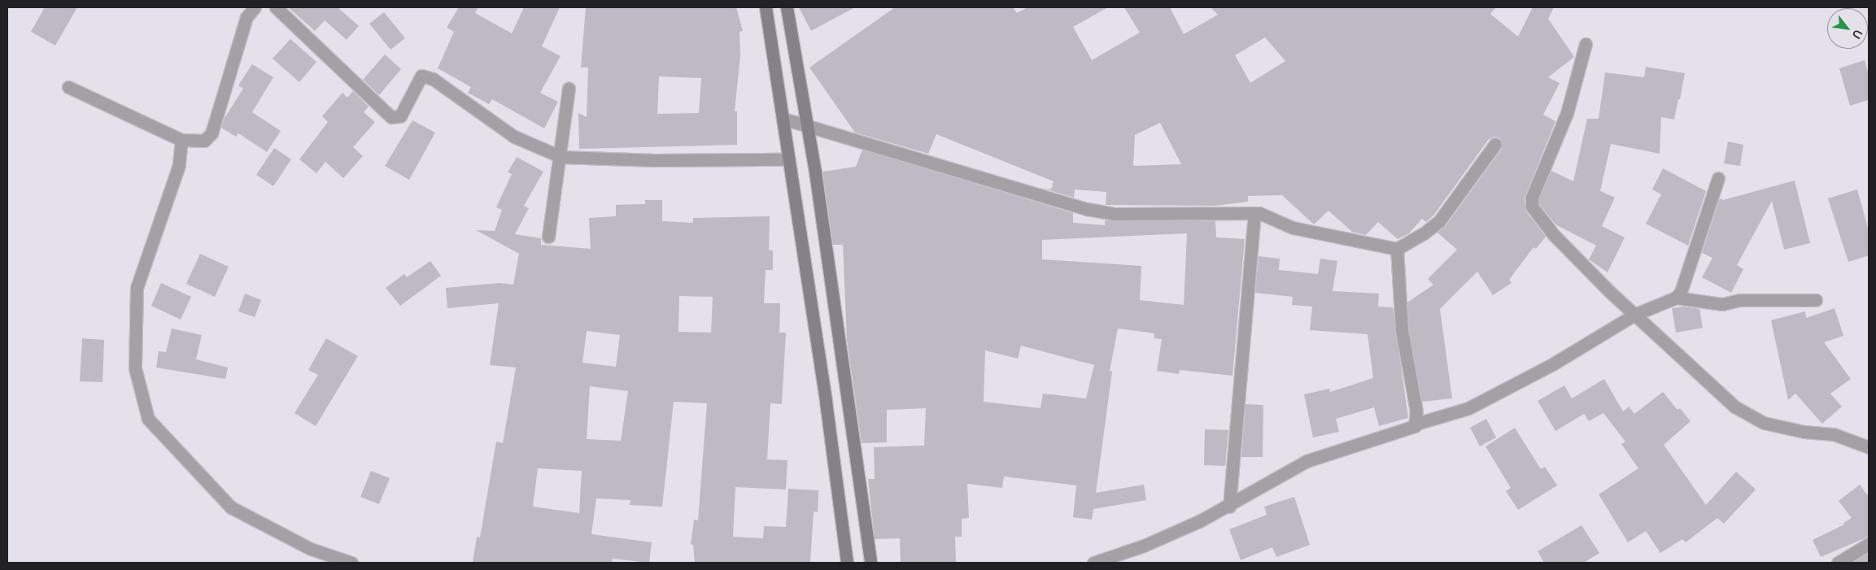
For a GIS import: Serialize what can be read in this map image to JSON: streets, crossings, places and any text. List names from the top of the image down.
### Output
{
  "north": "bottom right"
}
